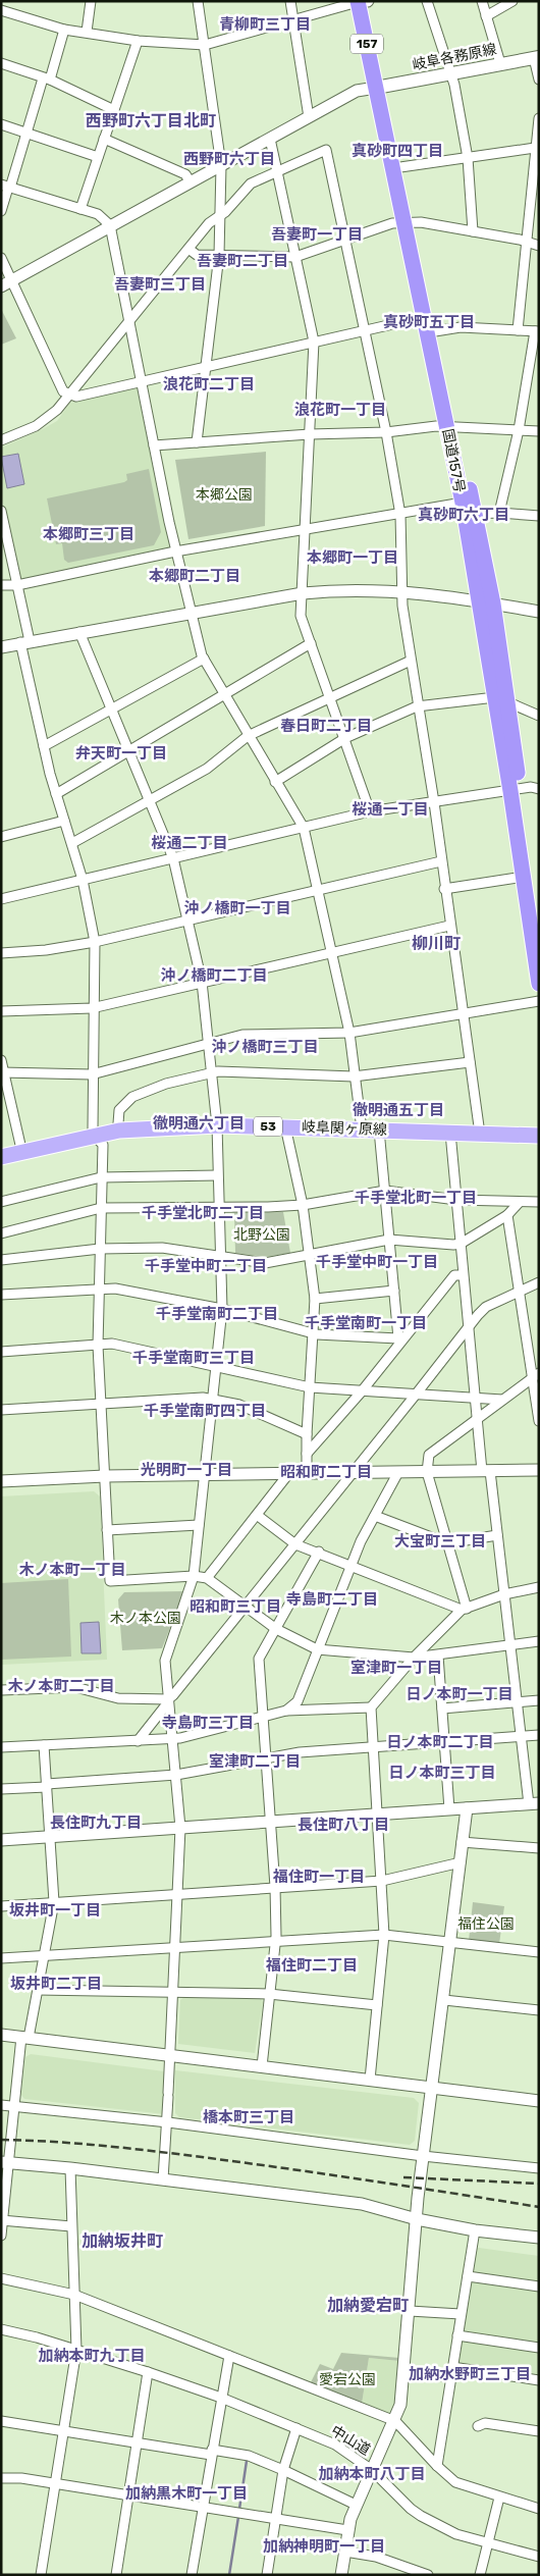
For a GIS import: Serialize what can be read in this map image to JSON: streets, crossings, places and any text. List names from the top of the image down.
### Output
{
  "streets": {
    "highway": ["157", "国道157号"],
    "main road": ["岐阜各務原線", "53", "岐阜関ヶ原線"],
    "street": ["中山道"]
  },
  "crossings": [
    ["岐阜各務原線", "国道157号"]
  ],
  "districts": [
    "青柳町三丁目",
    "西野町六丁目北町",
    "真砂町四丁目",
    "西野町六丁目",
    "吾妻町一丁目",
    "吾妻町二丁目",
    "吾妻町三丁目",
    "真砂町五丁目",
    "浪花町二丁目",
    "浪花町一丁目",
    "真砂町六丁目",
    "本郷町三丁目",
    "本郷町一丁目",
    "本郷町二丁目",
    "春日町二丁目",
    "弁天町一丁目",
    "桜通一丁目",
    "桜通二丁目",
    "沖ノ橋町一丁目",
    "柳川町",
    "沖ノ橋町二丁目",
    "沖ノ橋町三丁目",
    "徹明通五丁目",
    "徹明通六丁目",
    "千手堂北町一丁目",
    "千手堂北町二丁目",
    "千手堂中町一丁目",
    "千手堂中町二丁目",
    "千手堂南町二丁目",
    "千手堂南町一丁目",
    "千手堂南町三丁目",
    "千手堂南町四丁目",
    "光明町一丁目",
    "昭和町二丁目",
    "大宝町三丁目",
    "木ノ本町一丁目",
    "寺島町二丁目",
    "昭和町三丁目",
    "室津町一丁目",
    "木ノ本町二丁目",
    "日ノ本町一丁目",
    "寺島町三丁目",
    "日ノ本町二丁目",
    "室津町二丁目",
    "日ノ本町三丁目",
    "長住町九丁目",
    "長住町八丁目",
    "福住町一丁目",
    "坂井町一丁目",
    "福住町二丁目",
    "坂井町二丁目",
    "橋本町三丁目",
    "加納坂井町",
    "加納愛宕町",
    "加納本町九丁目",
    "加納水野町三丁目",
    "加納本町八丁目",
    "加納黒木町一丁目",
    "加納神明町一丁目"
  ],
  "parks": [
    "本郷公園",
    "北野公園",
    "木ノ本公園",
    "福住公園",
    "愛宕公園"
  ]
}
